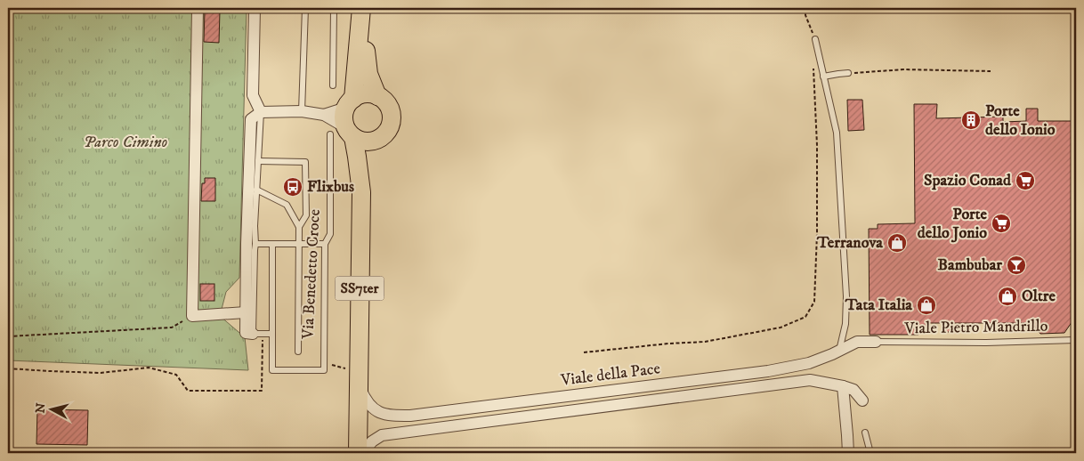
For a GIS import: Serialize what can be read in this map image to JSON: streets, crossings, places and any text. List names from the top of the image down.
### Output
{
  "streets": {
    "main road": ["SS7ter"],
    "street": ["Viale della Pace"],
    "lane": ["Via Benedetto Croce", "Viale Pietro Mandrillo"]
  },
  "crossings": [
    ["SS7ter", "Viale della Pace"],
    ["Viale Pietro Mandrillo", "Viale della Pace"]
  ],
  "parks": ["Parco Cimino"],
  "places": {
    "building": ["Porte dello Ionio"],
    "supermarket": ["Spazio Conad", "Porte dello Jonio"],
    "bus stop": ["Flixbus"],
    "shop": ["Terranova", "Oltre", "Tata Italia"],
    "bar": ["Bambubar"]
  },
  "north": "left"
}
